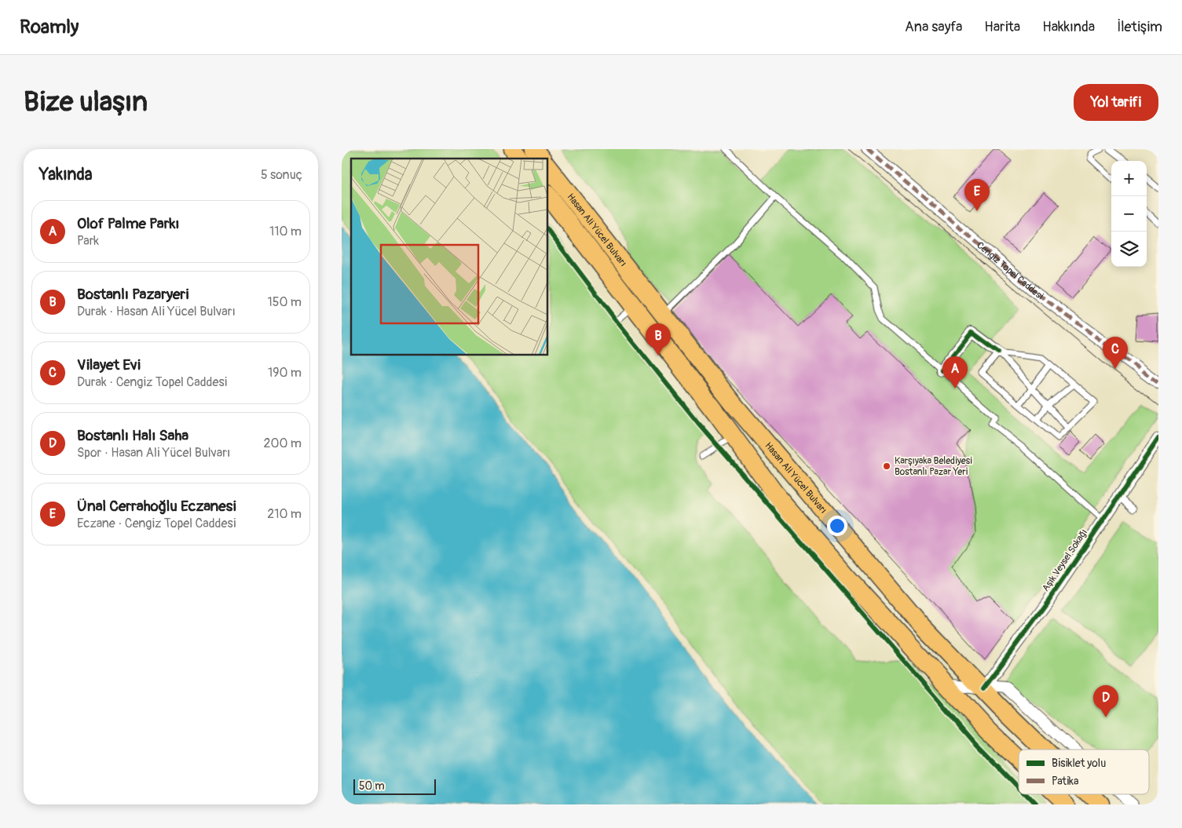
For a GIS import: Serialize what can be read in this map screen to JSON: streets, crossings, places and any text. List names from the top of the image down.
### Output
{
  "streets": {
    "main road": ["Hasan Ali Yücel Bulvarı"],
    "street": ["Cengiz Topel Caddesi", "Aşık Veysel Sokağı"]
  },
  "crossings": [
    ["Hasan Ali Yücel Bulvarı", "Aşık Veysel Sokağı"]
  ],
  "places": ["Karşıyaka Belediyesi Bostanlı Pazar Yeri"],
  "legend": ["Bisiklet yolu", "Patika"],
  "scale_bar": "50 m",
  "page": {
    "header": "Roamly",
    "nav": [
      "Ana sayfa",
      "Harita",
      "Hakkında",
      "İletişim"
    ],
    "buttons": "Yol tarifi",
    "title": "Bize ulaşın",
    "heading": ["Yakında", "5 sonuç"],
    "map_buttons": ["+", "−"],
    "pins": [
      "E",
      "B",
      "C",
      "A",
      "D"
    ],
    "list": [
      {
        "mark": "A",
        "name": "Olof Palme Parkı",
        "note": "Park",
        "value": "110 m"
      },
      {
        "mark": "B",
        "name": "Bostanlı Pazaryeri",
        "note": "Durak · Hasan Ali Yücel Bulvarı",
        "value": "150 m"
      },
      {
        "mark": "C",
        "name": "Vilayet Evi",
        "note": "Durak · Cengiz Topel Caddesi",
        "value": "190 m"
      },
      {
        "mark": "D",
        "name": "Bostanlı Halı Saha",
        "note": "Spor · Hasan Ali Yücel Bulvarı",
        "value": "200 m"
      },
      {
        "mark": "E",
        "name": "Ünal Cerrahoğlu Eczanesi",
        "note": "Eczane · Cengiz Topel Caddesi",
        "value": "210 m"
      }
    ],
    "scale": "50 m"
  }
}
